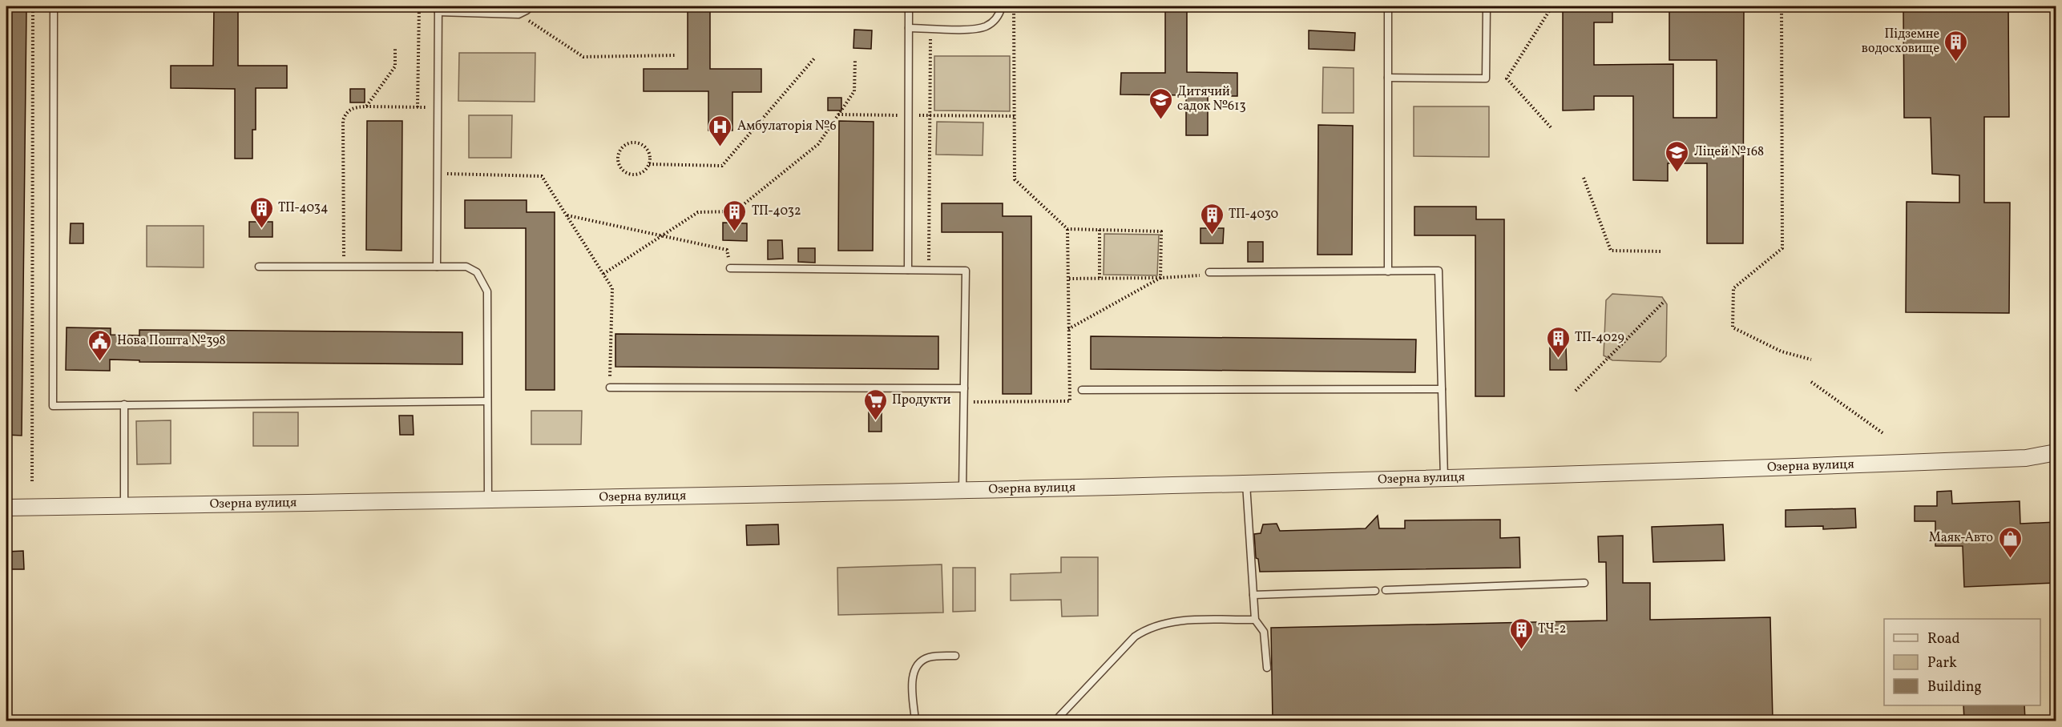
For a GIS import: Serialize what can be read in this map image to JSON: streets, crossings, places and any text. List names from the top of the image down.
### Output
{
  "streets": {
    "street": ["Озерна вулиця"]
  },
  "places": {
    "building": [
      "Підземне водосховище",
      "ТП-4034",
      "ТП-4032",
      "ТП-4030",
      "ТП-4029",
      "ТЧ-2"
    ],
    "school or university": ["Дитячий садок №613", "Ліцей №168"],
    "hospital": ["Амбулаторія №6"],
    "public building": ["Нова Пошта №398"],
    "supermarket": ["Продукти"],
    "shop": ["Маяк-Авто"]
  },
  "legend": ["Road", "Park", "Building"]
}
